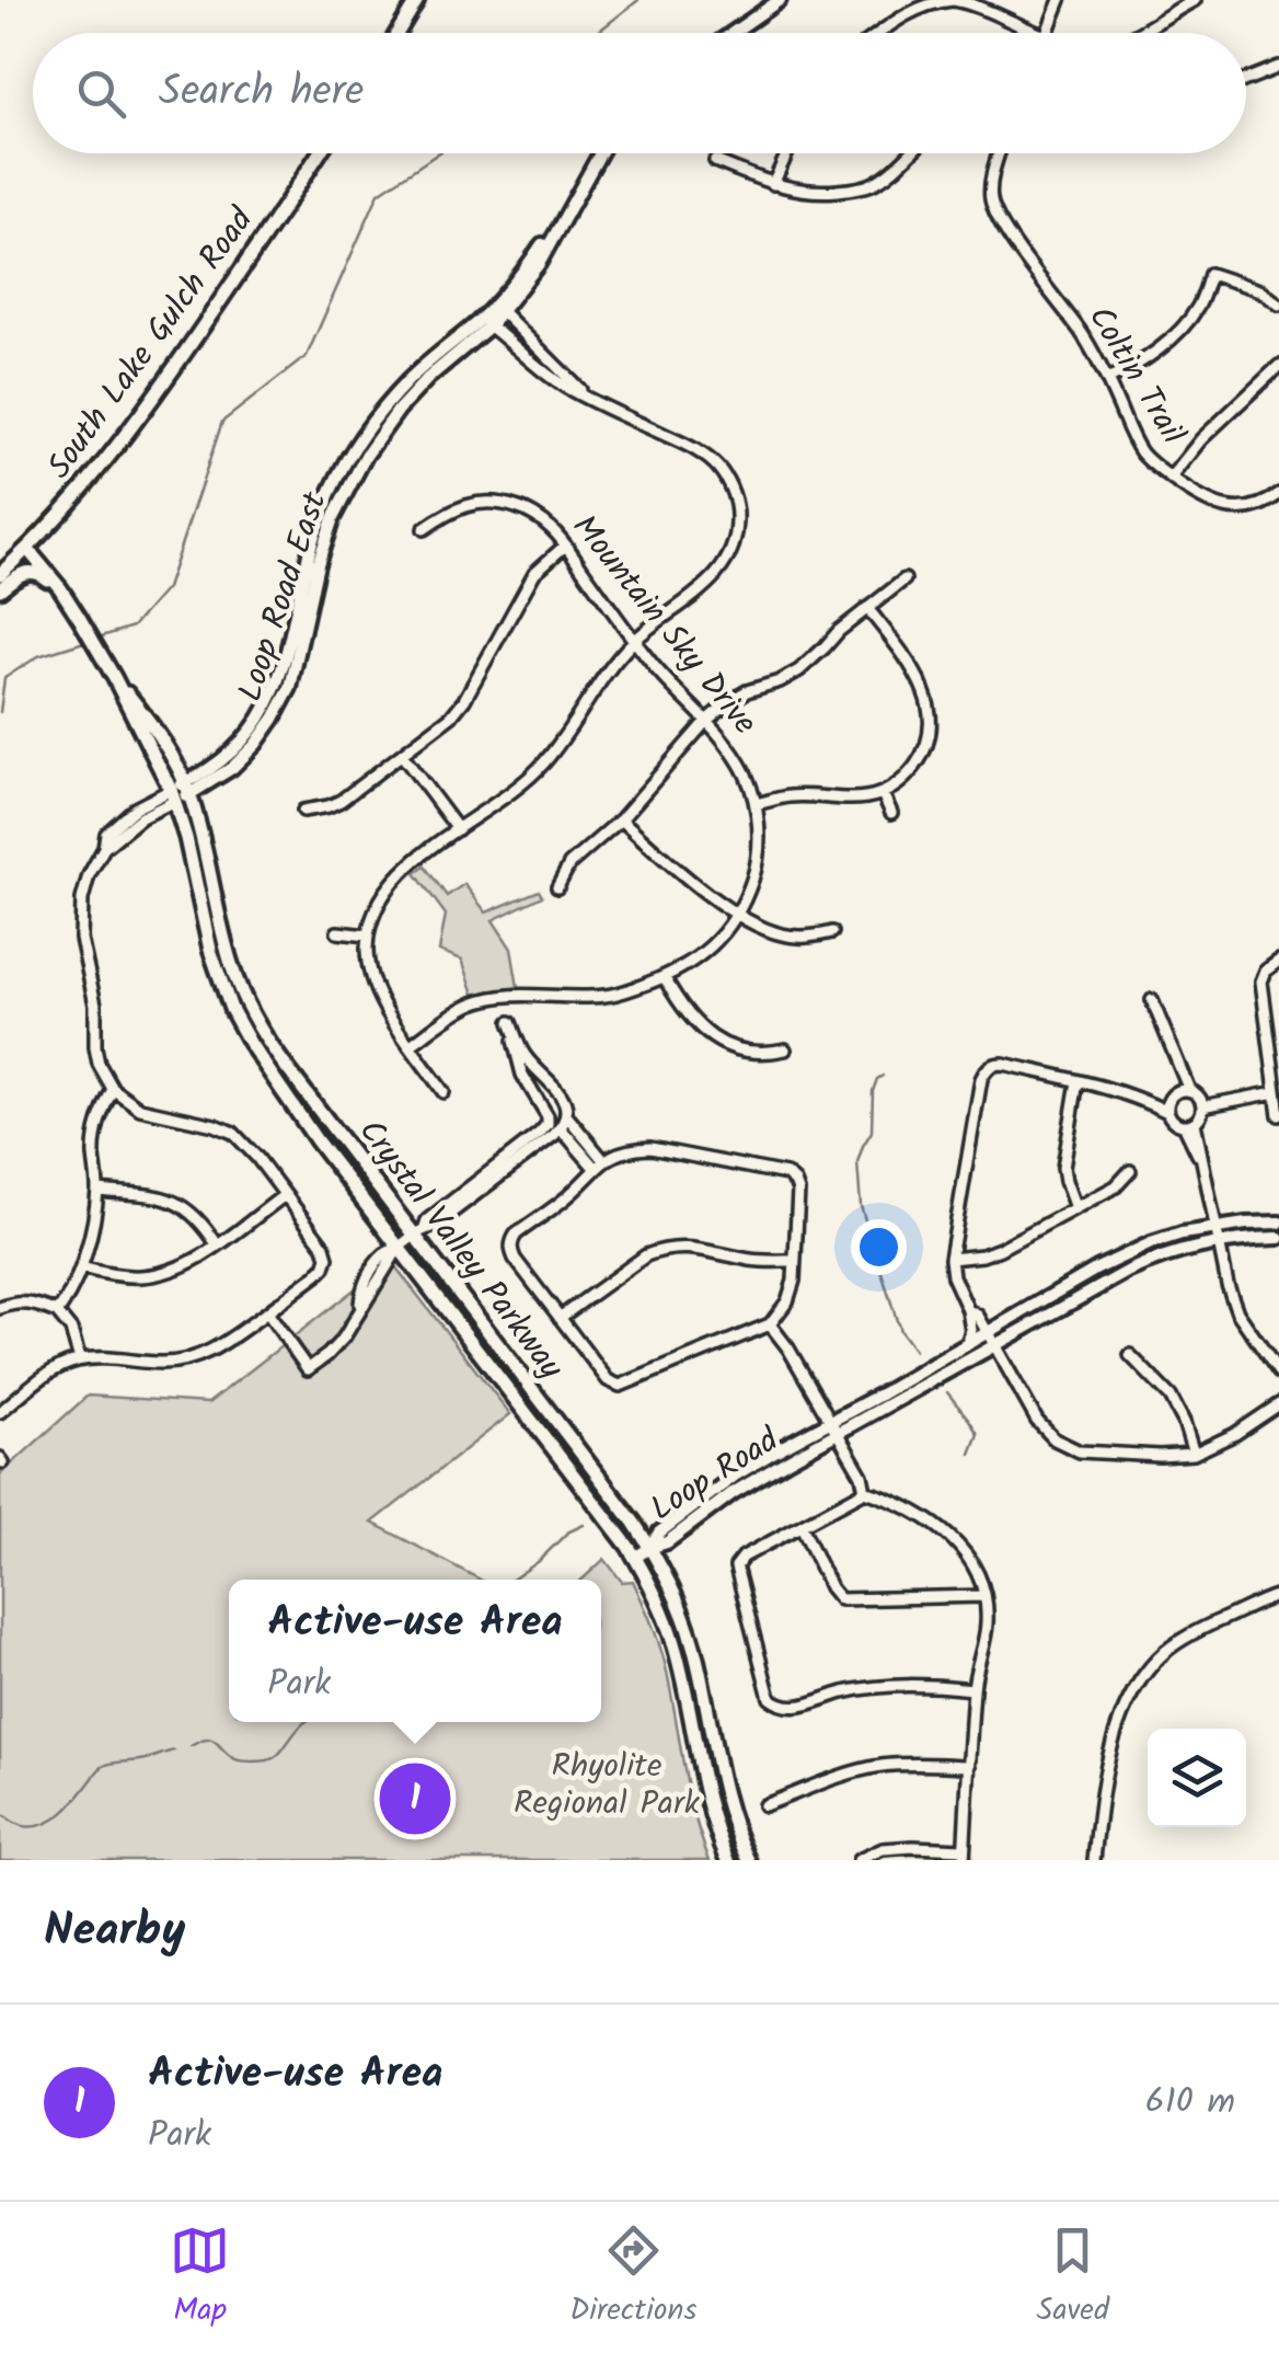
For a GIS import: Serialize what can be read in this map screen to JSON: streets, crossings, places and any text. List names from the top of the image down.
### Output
{
  "streets": {
    "main road": ["South Lake Gulch Road", "Crystal Valley Parkway"],
    "street": [
      "Coltin Trail",
      "Loop Road East",
      "Mountain Sky Drive",
      "Loop Road"
    ]
  },
  "crossings": [
    ["South Lake Gulch Road", "Crystal Valley Parkway"],
    ["Loop Road East", "Crystal Valley Parkway"],
    ["Crystal Valley Parkway", "Loop Road"]
  ],
  "parks": ["Rhyolite Regional Park"],
  "page": {
    "search": "Search here",
    "popup": ["Active-use Area", "Park"],
    "pins": "1",
    "heading": "Nearby",
    "list": [
      {
        "mark": "1",
        "name": "Active-use Area",
        "note": "Park",
        "value": "610 m"
      }
    ],
    "nav": ["Map", "Directions", "Saved"]
  }
}
